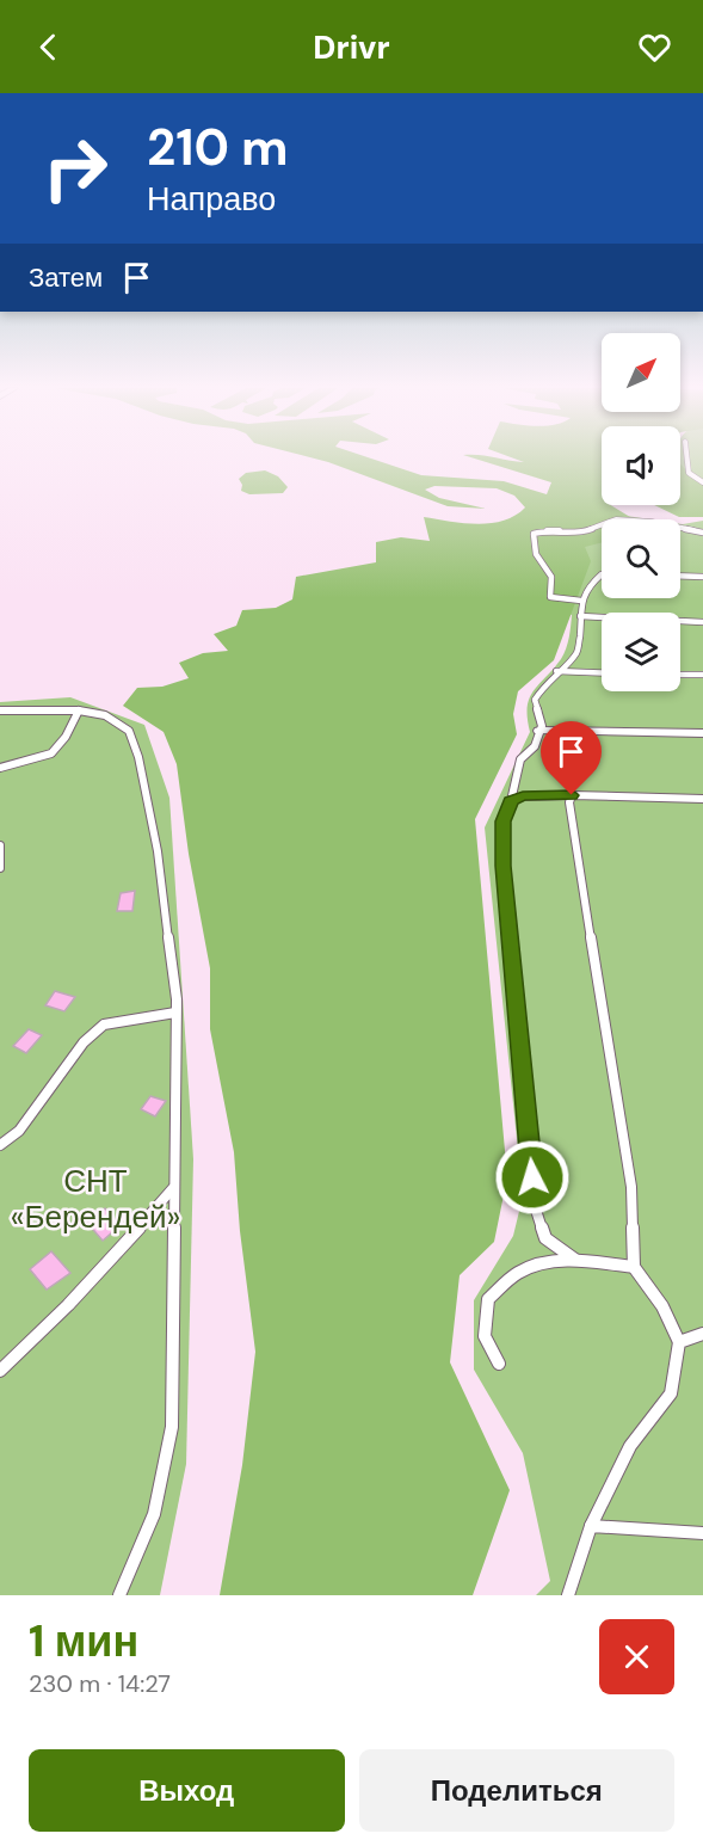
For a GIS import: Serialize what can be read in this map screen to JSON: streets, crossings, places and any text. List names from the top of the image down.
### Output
{
  "parks": ["СНТ «Берендей»"],
  "north": "top right",
  "page": {
    "header": "Drivr",
    "turn": ["210 m", "Направо"],
    "then": "Затем",
    "heading": ["1 мин", "230 m · 14:27"],
    "buttons": ["Выход", "Поделиться"]
  }
}
